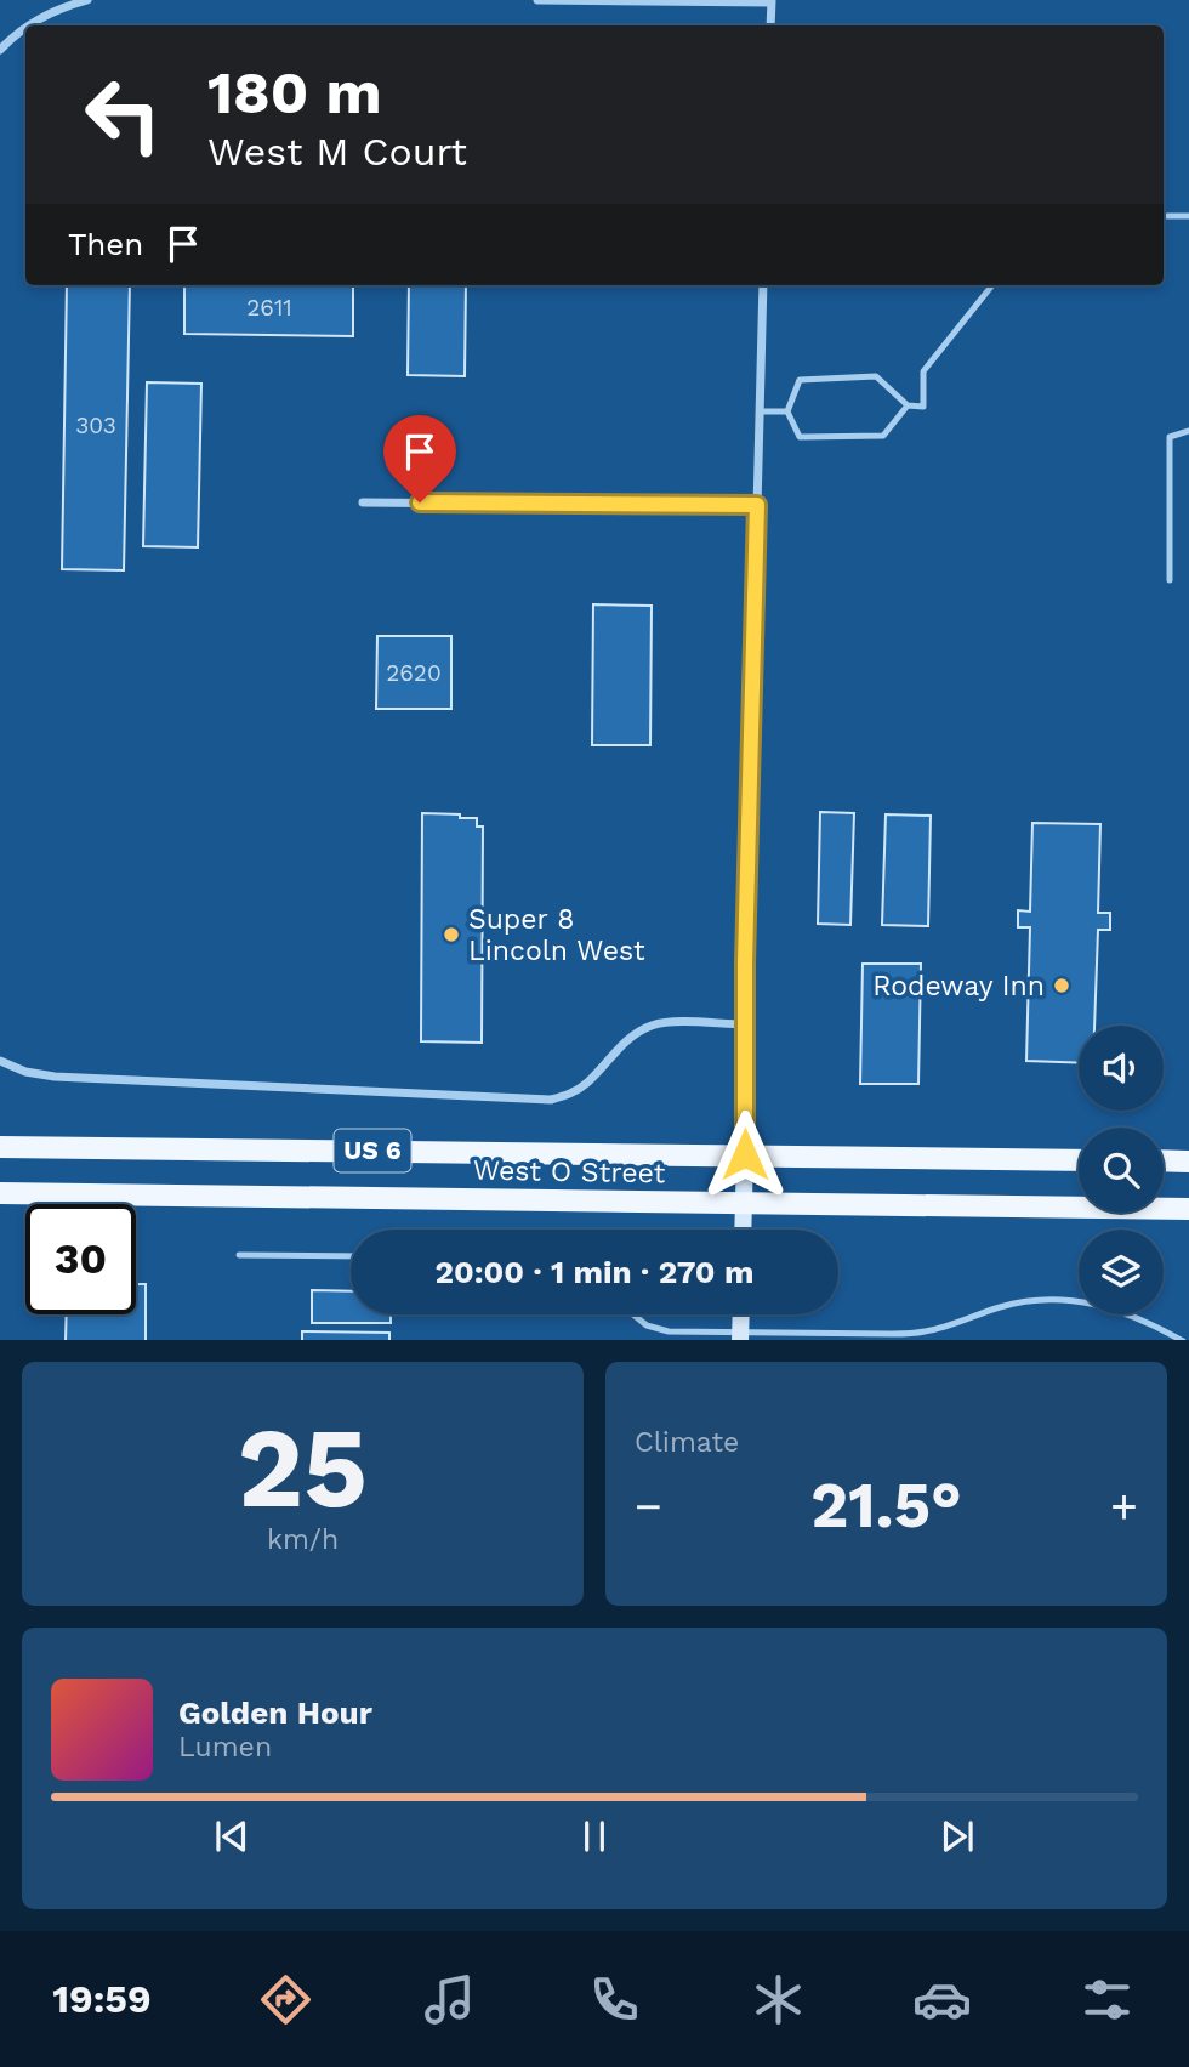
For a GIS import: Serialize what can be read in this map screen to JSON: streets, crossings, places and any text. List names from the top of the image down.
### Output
{
  "streets": {
    "main road": ["US 6", "West O Street"]
  },
  "places": ["Super 8 Lincoln West", "Rodeway Inn"],
  "house_numbers": ["2611", "303", "2620"],
  "page": {
    "turn": ["180 m", "West M Court"],
    "then": "Then",
    "limit": "30",
    "trip": "20:00 · 1 min · 270 m",
    "tile": [
      ["25", "km/h"],
      "Climate"
    ],
    "heat": ["−", "21.5°", "+"],
    "song": ["Golden Hour", "Lumen"],
    "tabs": "19:59"
  }
}
